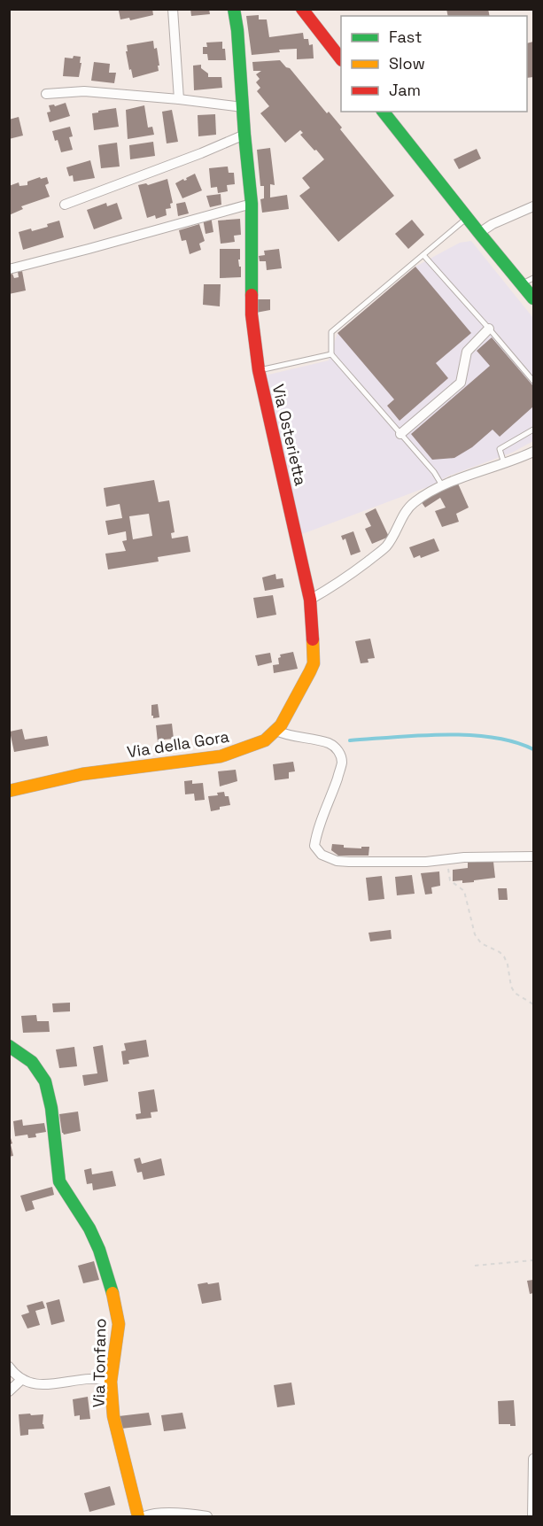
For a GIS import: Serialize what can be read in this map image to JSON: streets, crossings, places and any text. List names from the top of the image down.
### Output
{
  "streets": {
    "street": ["Via Osterietta", "Via della Gora", "Via Tonfano"]
  },
  "crossings": [
    ["Via Osterietta", "Via della Gora"]
  ],
  "legend": ["Fast", "Slow", "Jam"]
}
